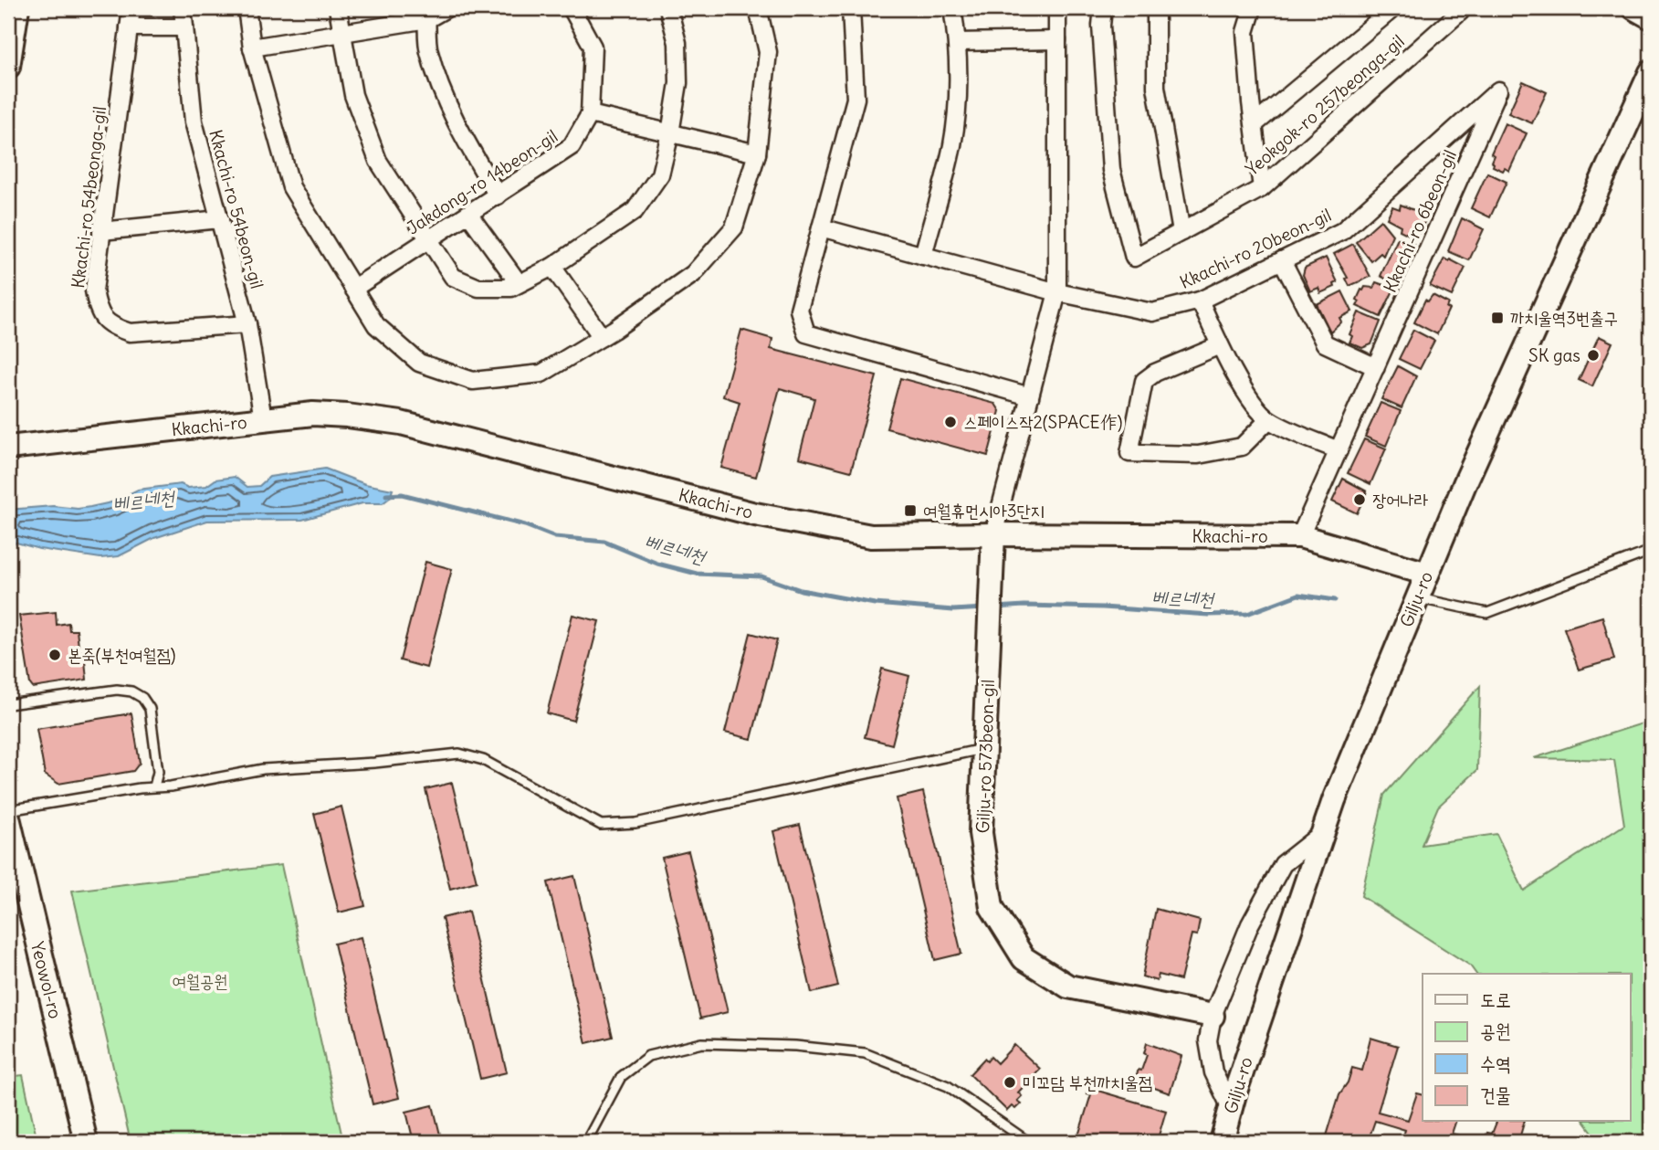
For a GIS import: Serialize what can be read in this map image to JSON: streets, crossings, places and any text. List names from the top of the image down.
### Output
{
  "streets": {
    "street": [
      "Yeokgok-ro 257beonga-gil",
      "Jakdong-ro 14beon-gil",
      "Kkachi-ro 54beonga-gil",
      "Kkachi-ro 54beon-gil",
      "Kkachi-ro 6beon-gil",
      "Kkachi-ro 20beon-gil",
      "Kkachi-ro",
      "Gilju-ro",
      "Gilju-ro 573beon-gil",
      "Yeowol-ro"
    ]
  },
  "crossings": [
    ["Kkachi-ro 54beonga-gil", "Kkachi-ro 54beon-gil"],
    ["Kkachi-ro 54beon-gil", "Kkachi-ro"],
    ["Kkachi-ro 6beon-gil", "Kkachi-ro 20beon-gil"],
    ["Kkachi-ro 6beon-gil", "Kkachi-ro"],
    ["Kkachi-ro", "Gilju-ro"],
    ["Kkachi-ro", "Gilju-ro 573beon-gil"]
  ],
  "water": ["베르네천"],
  "parks": ["여월공원"],
  "places": {
    "transit": ["까치울역3번출구", "여월휴먼시아3단지"],
    "other": [
      "SK gas",
      "스페이스작2(SPACE作)",
      "장어나라",
      "본죽(부천여월점)",
      "미꼬담 부천까치울점"
    ]
  },
  "legend": [
    "도로",
    "공원",
    "수역",
    "건물"
  ]
}
